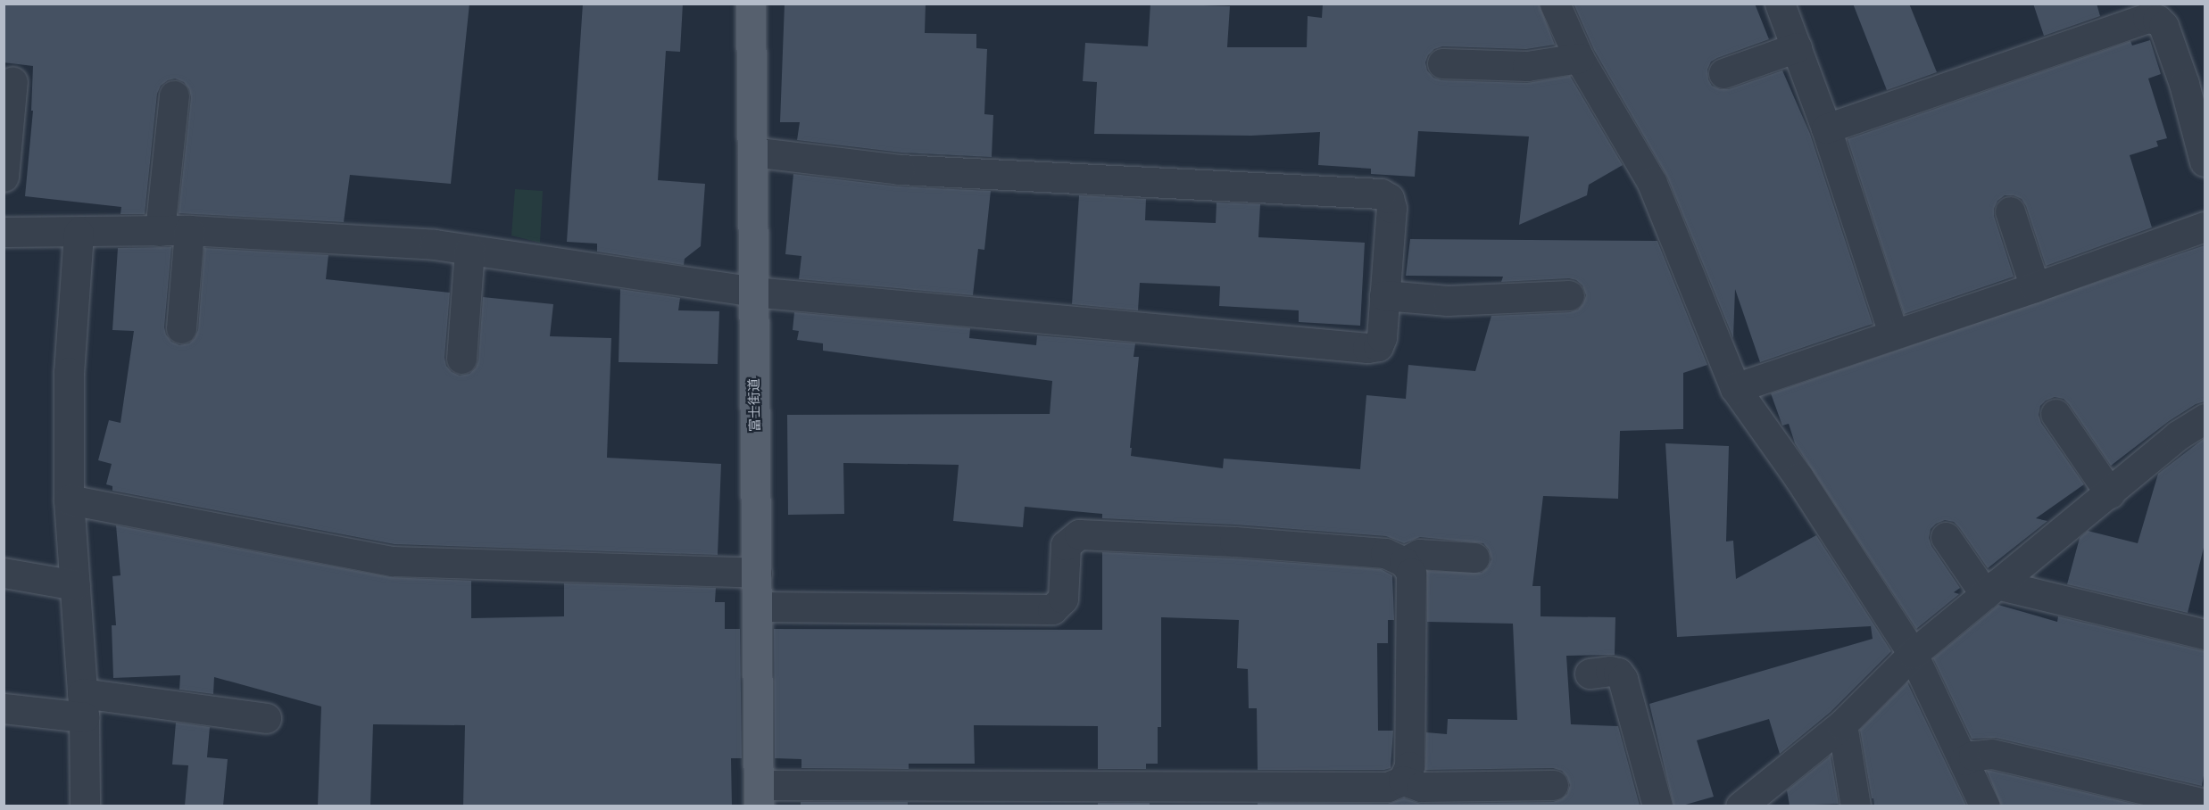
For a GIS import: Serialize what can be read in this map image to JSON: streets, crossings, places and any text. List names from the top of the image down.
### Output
{
  "streets": {
    "main road": ["富士街道"]
  }
}
